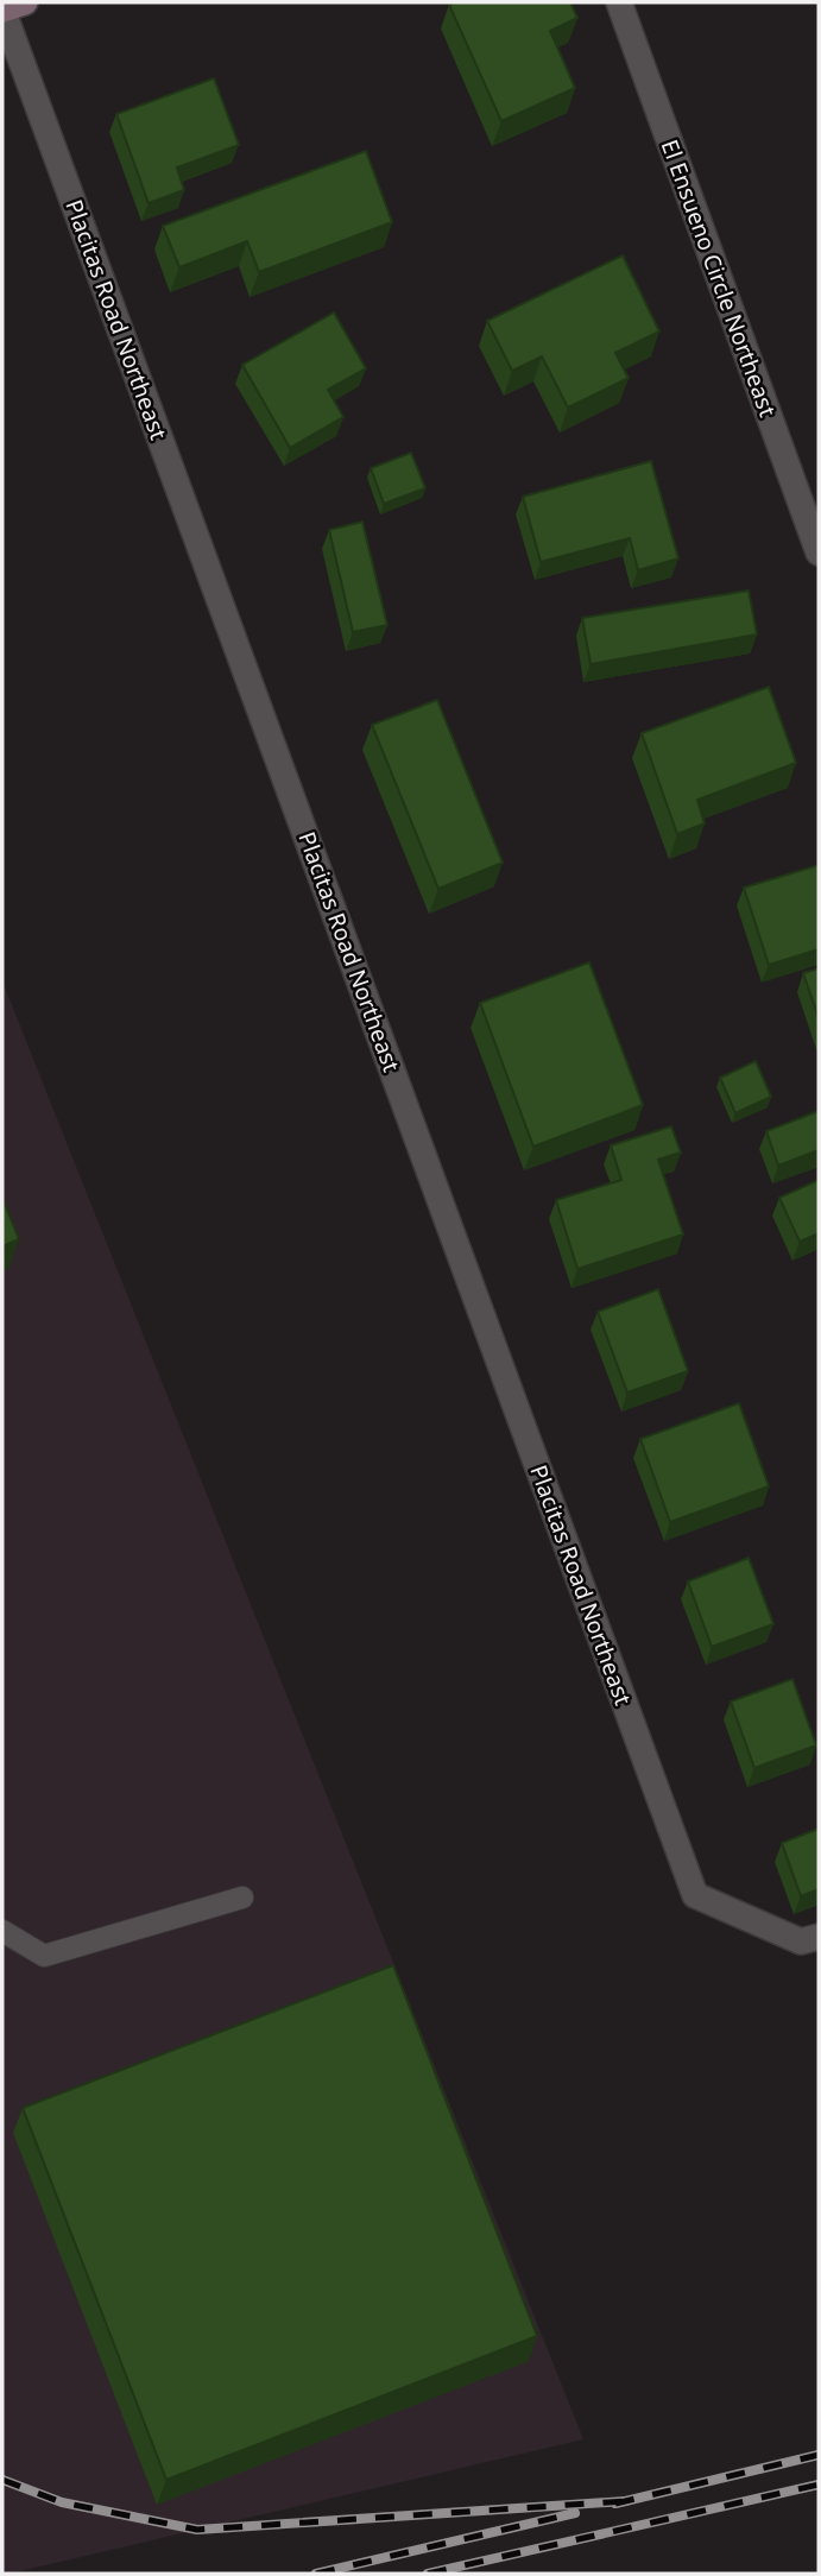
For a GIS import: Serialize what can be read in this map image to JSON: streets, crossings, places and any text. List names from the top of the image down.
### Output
{
  "streets": {
    "street": ["El Ensueno Circle Northeast", "Placitas Road Northeast"]
  }
}
